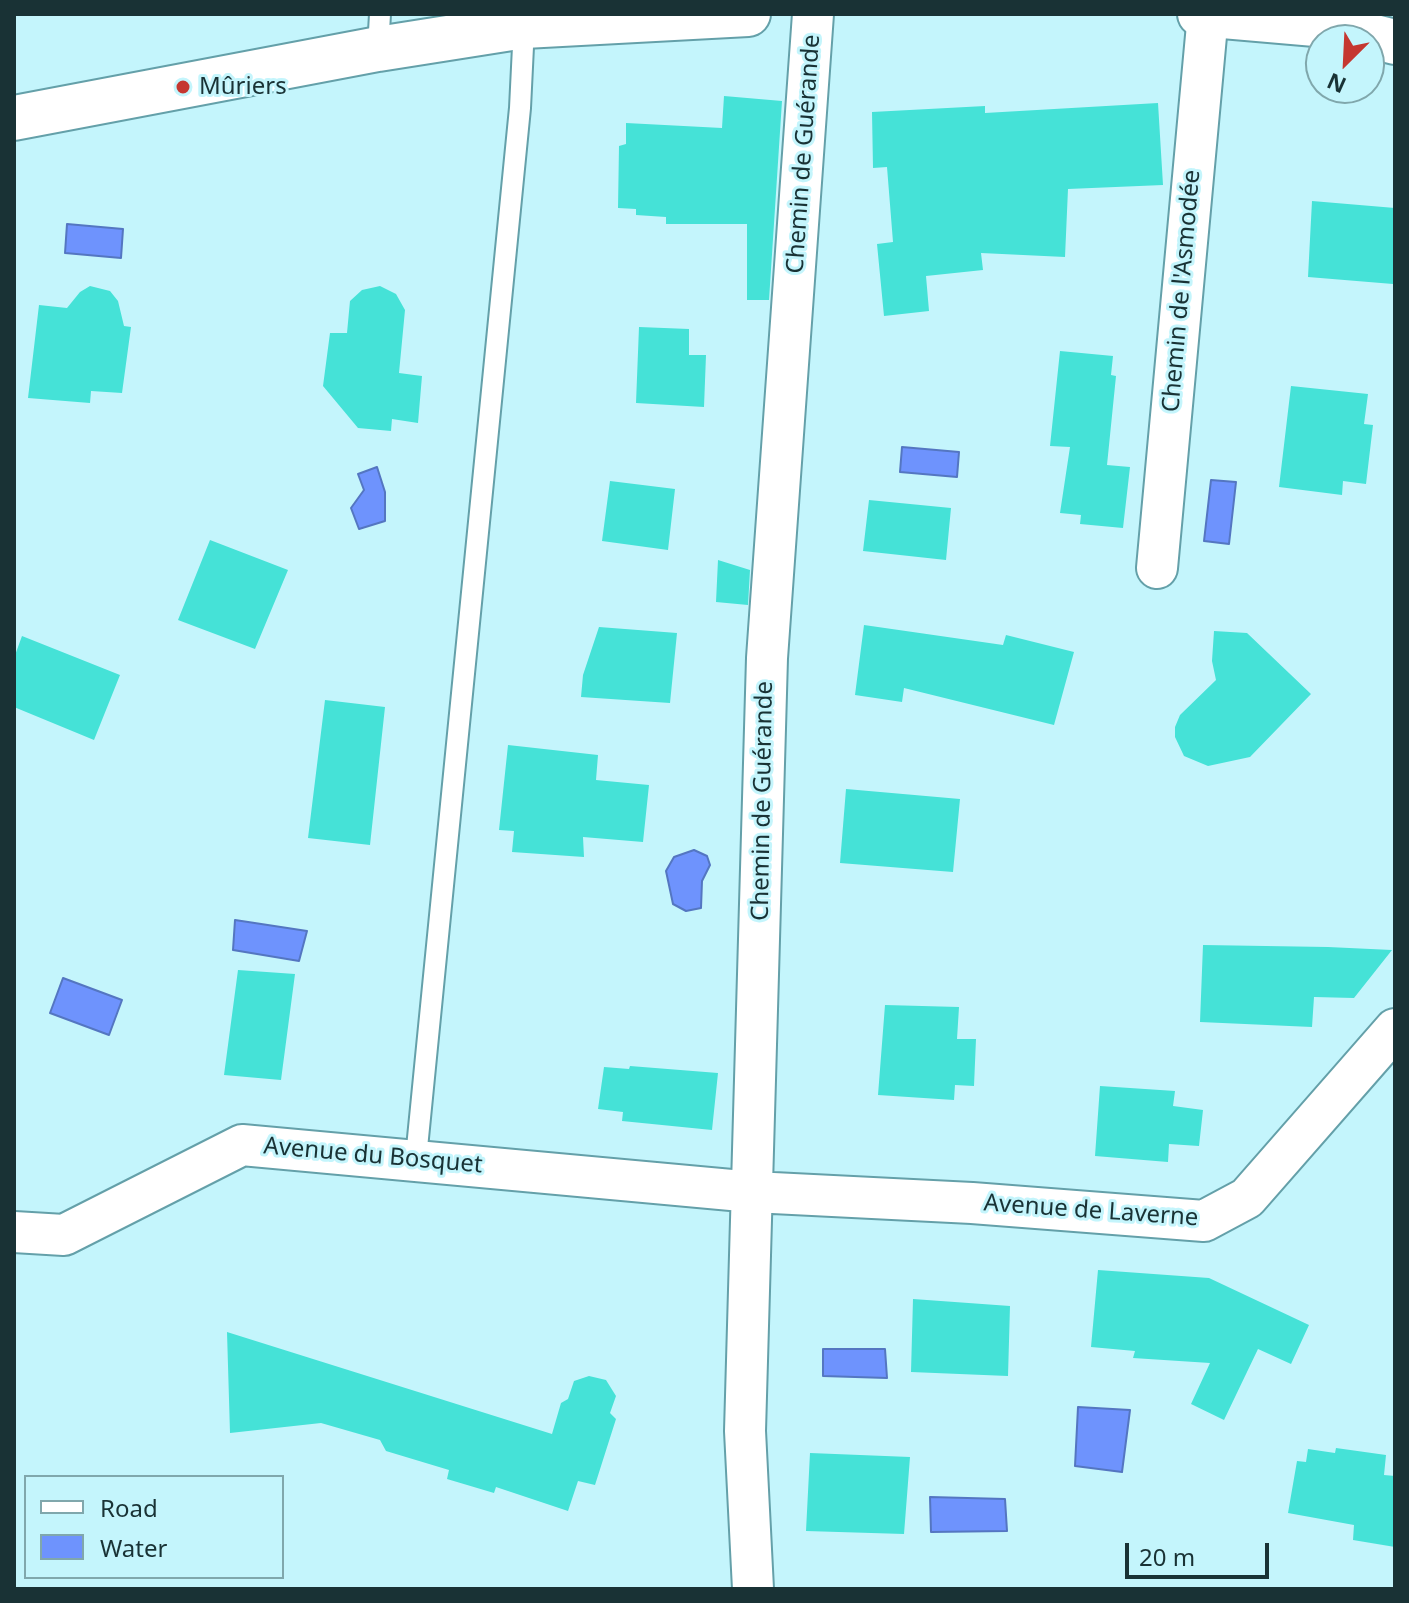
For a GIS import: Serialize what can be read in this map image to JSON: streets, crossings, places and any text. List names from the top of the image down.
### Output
{
  "streets": {
    "street": [
      "Chemin de Guérande",
      "Chemin de l'Asmodée",
      "Avenue du Bosquet",
      "Avenue de Laverne"
    ]
  },
  "crossings": [
    ["Chemin de Guérande", "Avenue du Bosquet"],
    ["Chemin de Guérande", "Avenue de Laverne"],
    ["Avenue du Bosquet", "Avenue de Laverne"]
  ],
  "places": ["Mûriers"],
  "legend": ["Road", "Water"],
  "scale_bar": "20 m",
  "north": "bottom left"
}
